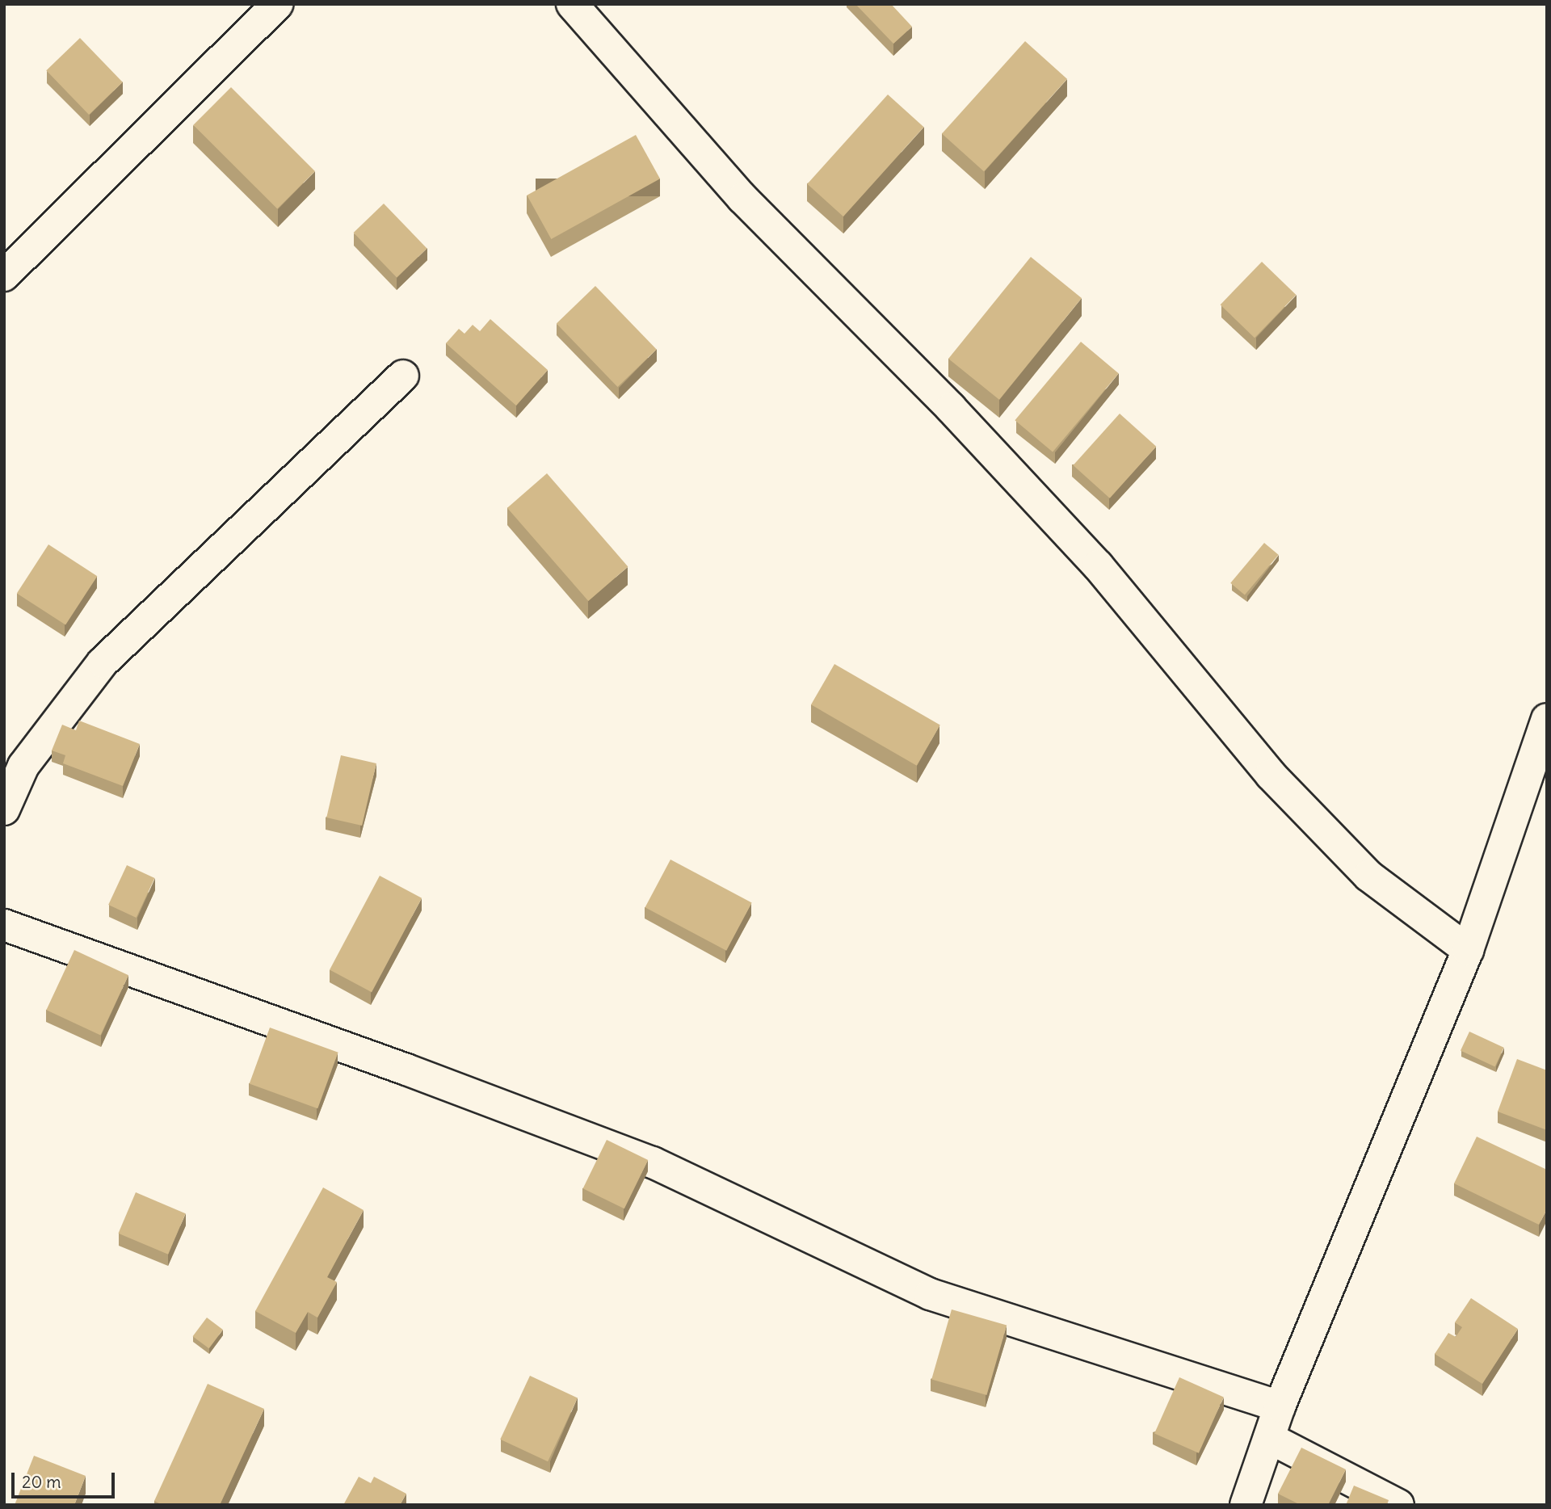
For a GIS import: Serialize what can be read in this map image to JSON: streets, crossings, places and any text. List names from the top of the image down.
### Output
{
  "scale_bar": "20 m"
}
